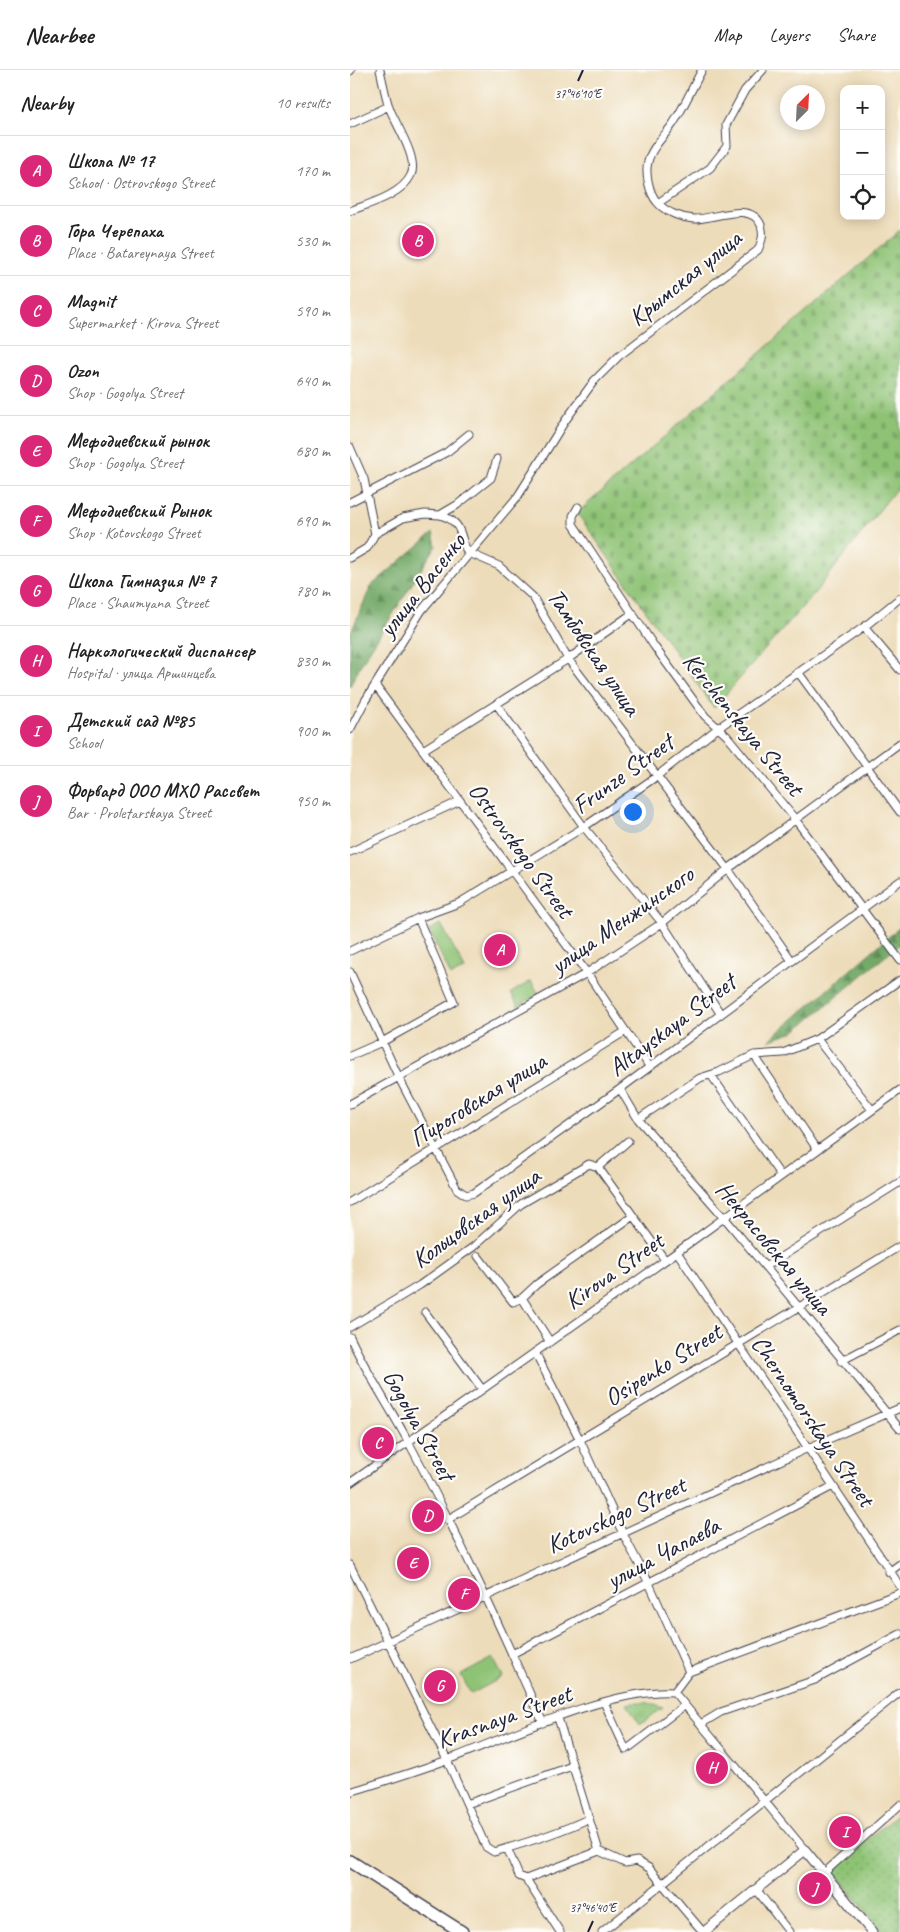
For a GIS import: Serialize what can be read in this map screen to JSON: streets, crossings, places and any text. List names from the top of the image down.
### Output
{
  "streets": {
    "street": [
      "Крымская улица",
      "улица Васенко",
      "Тамбовская улица",
      "Kerchenskaya Street",
      "Frunze Street",
      "Ostrovskogo Street",
      "улица Менжинского",
      "Altayskaya Street",
      "Пироговская улица",
      "Кольцовская улица",
      "Некрасовская улица",
      "Kirova Street",
      "Osipenko Street",
      "Chernomorskaya Street",
      "Gogolya Street",
      "Kotovskogo Street",
      "улица Чапаева",
      "Krasnaya Street"
    ]
  },
  "crossings": [
    ["Крымская улица", "улица Васенко"],
    ["улица Васенко", "Тамбовская улица"],
    ["улица Васенко", "Ostrovskogo Street"],
    ["Тамбовская улица", "Frunze Street"],
    ["Тамбовская улица", "улица Менжинского"],
    ["Тамбовская улица", "Altayskaya Street"],
    ["Kerchenskaya Street", "Frunze Street"],
    ["Kerchenskaya Street", "улица Менжинского"],
    ["Kerchenskaya Street", "Altayskaya Street"],
    ["Frunze Street", "Ostrovskogo Street"],
    ["Ostrovskogo Street", "улица Менжинского"],
    ["Ostrovskogo Street", "Altayskaya Street"],
    ["Ostrovskogo Street", "Пироговская улица"],
    ["Altayskaya Street", "Пироговская улица"],
    ["Altayskaya Street", "Некрасовская улица"],
    ["Некрасовская улица", "Kirova Street"],
    ["Некрасовская улица", "Osipenko Street"],
    ["Некрасовская улица", "Kotovskogo Street"],
    ["Kirova Street", "Chernomorskaya Street"],
    ["Kirova Street", "Gogolya Street"],
    ["Osipenko Street", "Chernomorskaya Street"],
    ["Osipenko Street", "Gogolya Street"],
    ["Chernomorskaya Street", "Kotovskogo Street"],
    ["Chernomorskaya Street", "улица Чапаева"],
    ["Gogolya Street", "Kotovskogo Street"],
    ["Gogolya Street", "улица Чапаева"],
    ["Gogolya Street", "Krasnaya Street"]
  ],
  "north": "top right",
  "page": {
    "header": "Nearbee",
    "nav": ["Map", "Layers", "Share"],
    "heading": ["Nearby", "10 results"],
    "map_buttons": ["+", "−"],
    "list": [
      {
        "mark": "A",
        "name": "Школа № 17",
        "note": "School · Ostrovskogo Street",
        "value": "170 m"
      },
      {
        "mark": "B",
        "name": "Гора Черепаха",
        "note": "Place · Batareynaya Street",
        "value": "530 m"
      },
      {
        "mark": "C",
        "name": "Magnit",
        "note": "Supermarket · Kirova Street",
        "value": "590 m"
      },
      {
        "mark": "D",
        "name": "Ozon",
        "note": "Shop · Gogolya Street",
        "value": "640 m"
      },
      {
        "mark": "E",
        "name": "Мефодиевский рынок",
        "note": "Shop · Gogolya Street",
        "value": "680 m"
      },
      {
        "mark": "F",
        "name": "Мефодиевский Рынок",
        "note": "Shop · Kotovskogo Street",
        "value": "690 m"
      },
      {
        "mark": "G",
        "name": "Школа Гимназия № 7",
        "note": "Place · Shaumyana Street",
        "value": "780 m"
      },
      {
        "mark": "H",
        "name": "Наркологический диспансер",
        "note": "Hospital · улица Аршинцева",
        "value": "830 m"
      },
      {
        "mark": "I",
        "name": "Детский сад №85",
        "note": "School",
        "value": "900 m"
      },
      {
        "mark": "J",
        "name": "Форвард ООО МХО Рассвет",
        "note": "Bar · Proletarskaya Street",
        "value": "950 m"
      }
    ],
    "pins": [
      "B",
      "A",
      "C",
      "D",
      "E",
      "F",
      "G",
      "H",
      "I",
      "J"
    ]
  },
  "coordinates": ["37°46'10\"E", "37°46'40\"E"]
}
